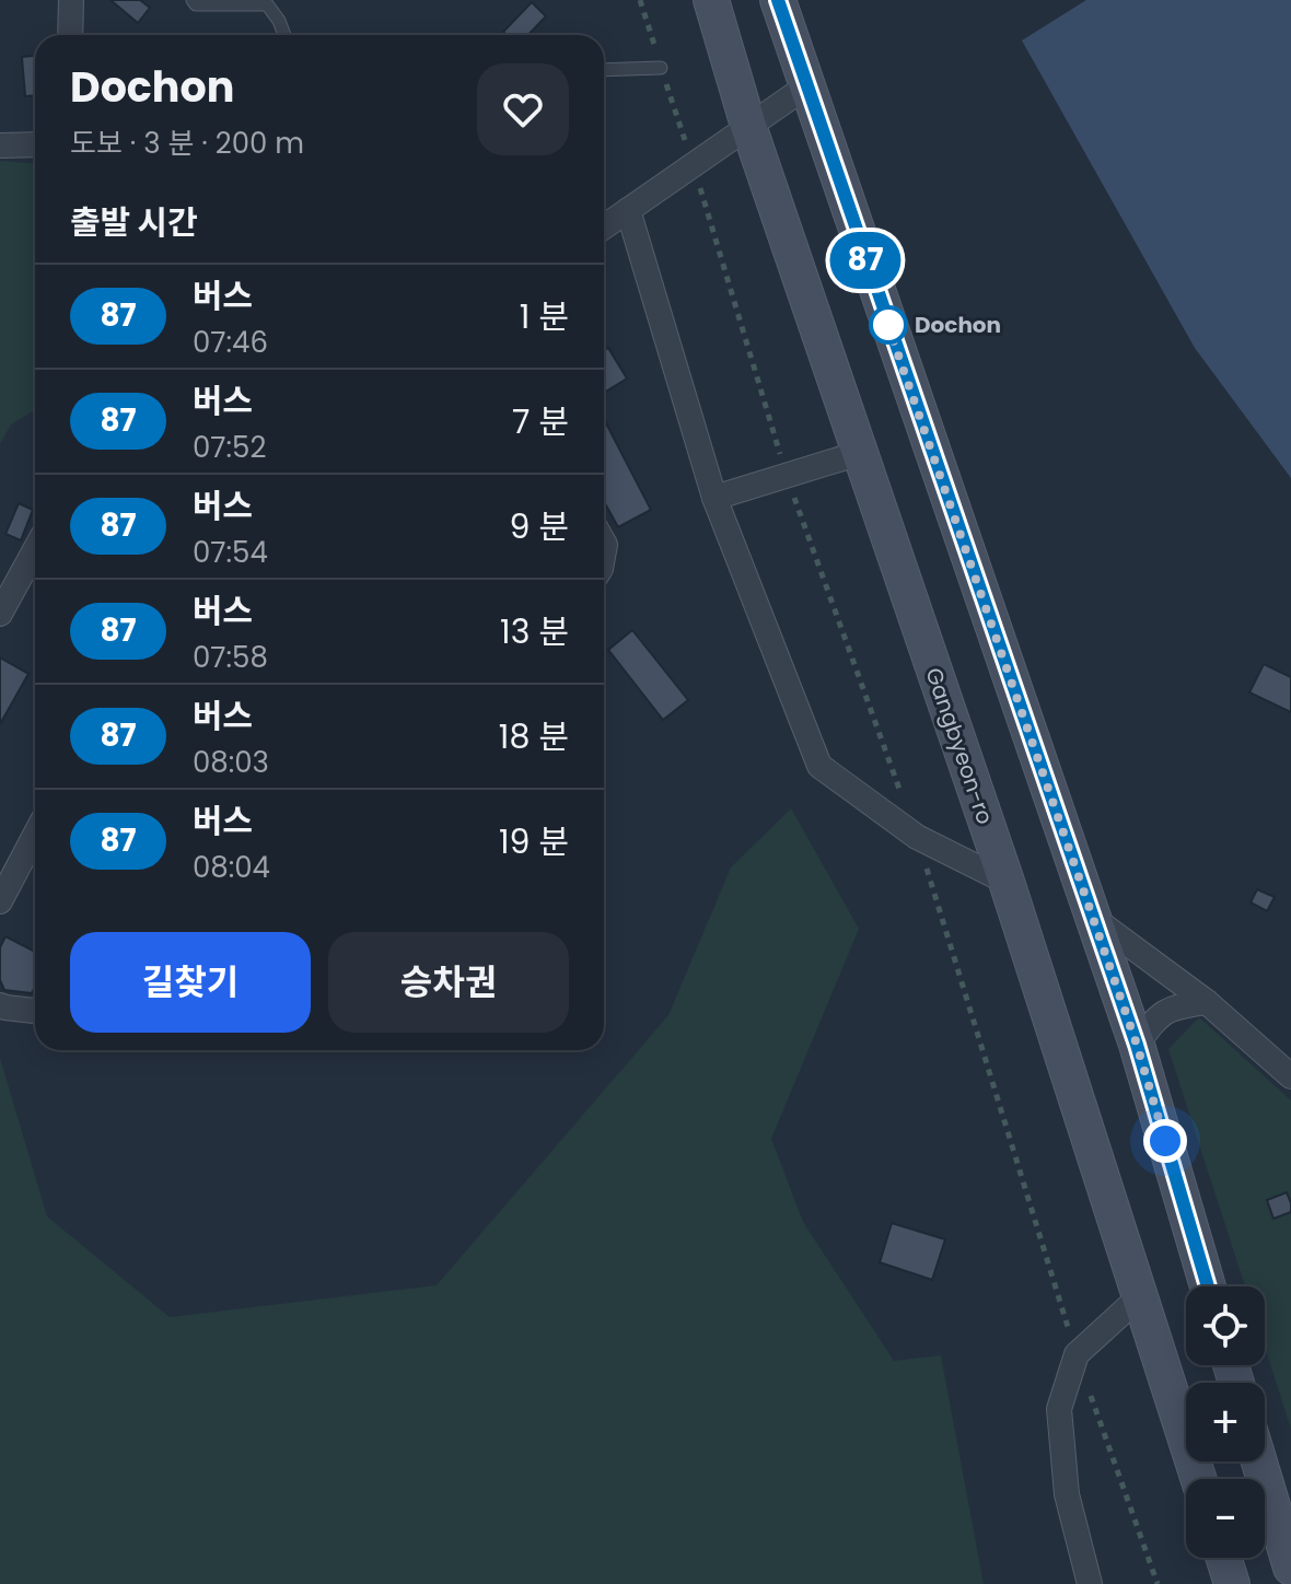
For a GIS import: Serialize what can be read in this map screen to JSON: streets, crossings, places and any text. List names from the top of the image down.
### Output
{
  "streets": {
    "main road": ["Gangbyeon-ro"]
  },
  "places": ["Dochon"],
  "lines": ["bus line 87"],
  "page": {
    "on_map": "87",
    "heading": [
      ["Dochon", "도보 · 3 분 · 200 m"],
      "출발 시간"
    ],
    "list": [
      {
        "mark": "87",
        "name": "버스",
        "note": "07:46",
        "value": "1 분"
      },
      {
        "mark": "87",
        "name": "버스",
        "note": "07:52",
        "value": "7 분"
      },
      {
        "mark": "87",
        "name": "버스",
        "note": "07:54",
        "value": "9 분"
      },
      {
        "mark": "87",
        "name": "버스",
        "note": "07:58",
        "value": "13 분"
      },
      {
        "mark": "87",
        "name": "버스",
        "note": "08:03",
        "value": "18 분"
      },
      {
        "mark": "87",
        "name": "버스",
        "note": "08:04",
        "value": "19 분"
      }
    ],
    "buttons": ["길찾기", "승차권"],
    "map_buttons": ["+", "−"]
  }
}
